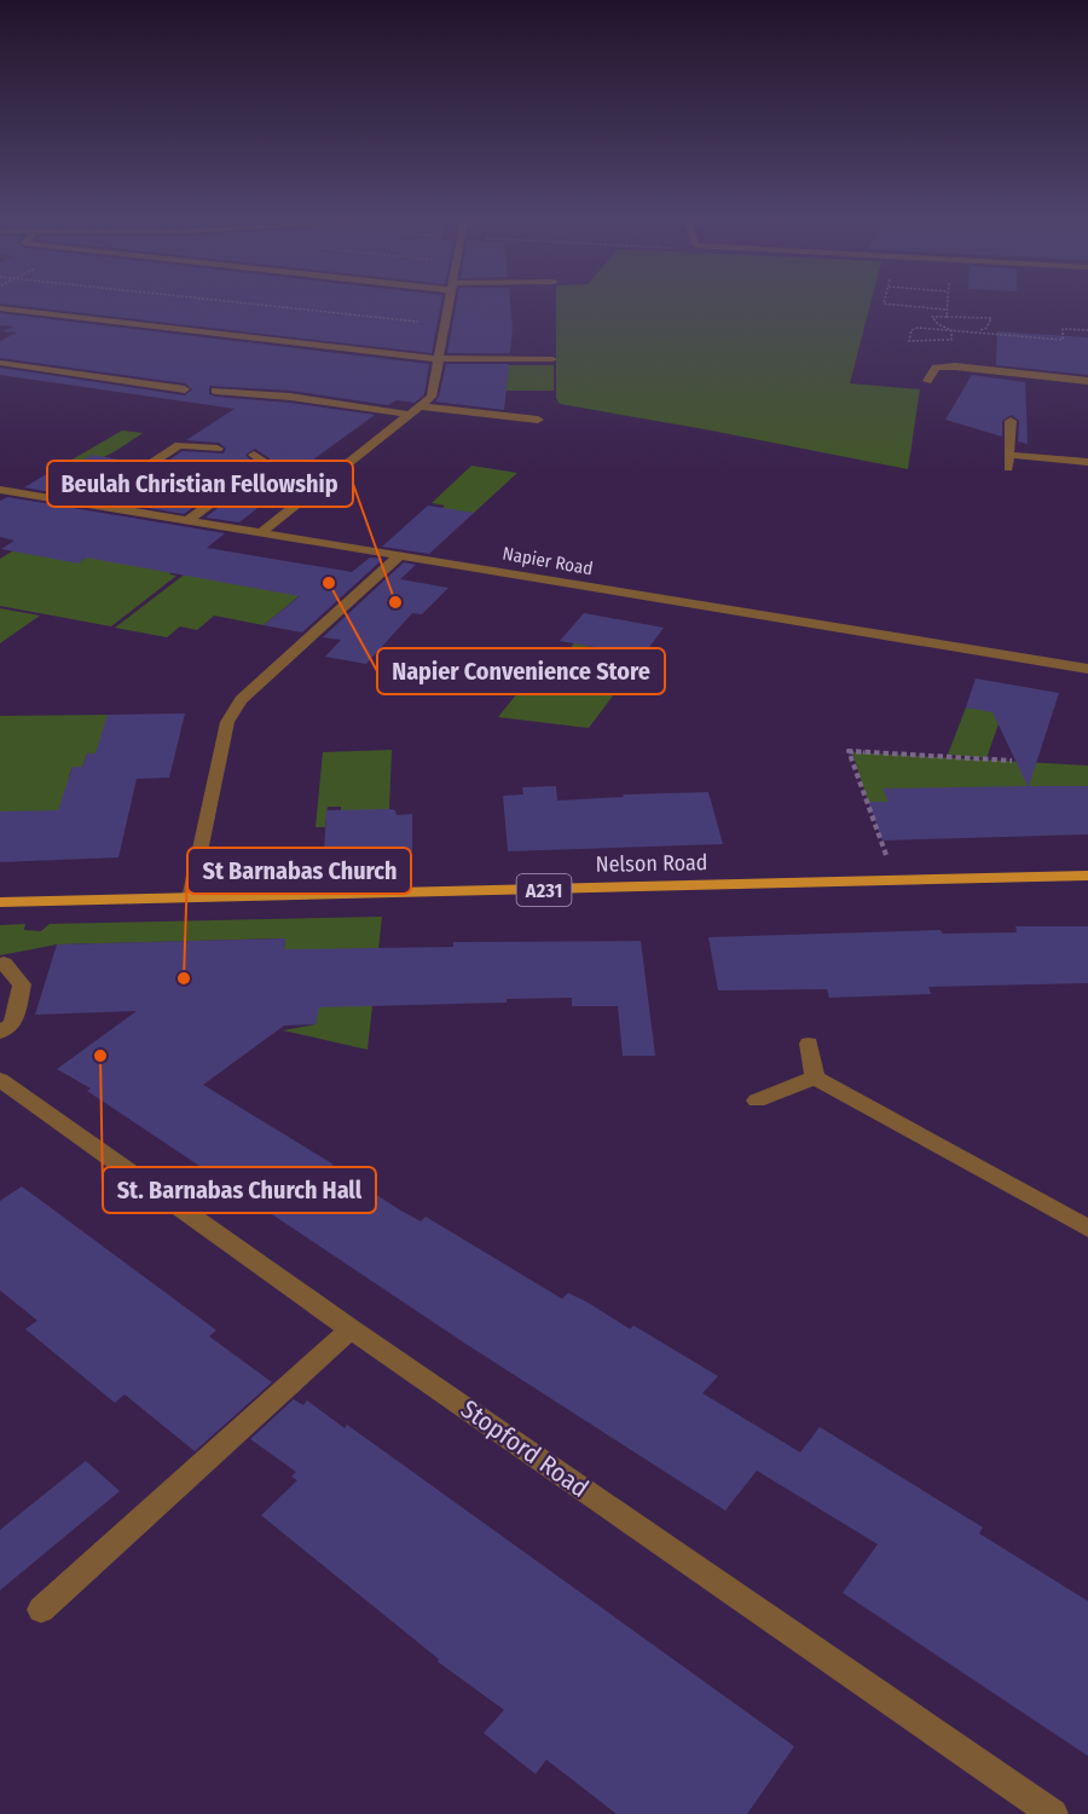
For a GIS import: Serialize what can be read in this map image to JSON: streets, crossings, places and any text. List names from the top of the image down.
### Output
{
  "streets": {
    "main road": ["Nelson Road", "A231"],
    "street": ["Napier Road", "Stopford Road"]
  },
  "places": [
    "Napier Convenience Store",
    "Beulah Christian Fellowship",
    "St Barnabas Church",
    "St. Barnabas Church Hall"
  ]
}
